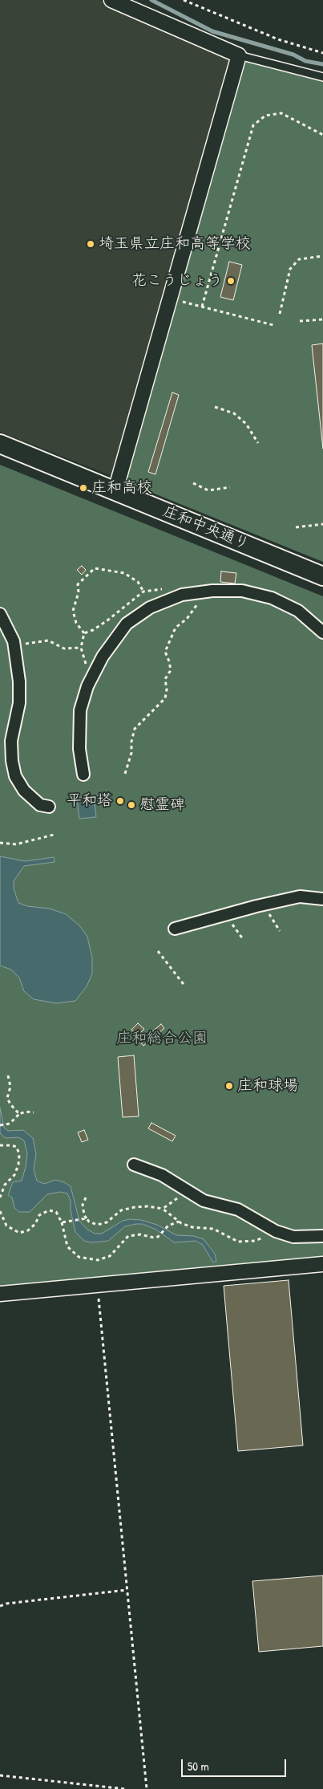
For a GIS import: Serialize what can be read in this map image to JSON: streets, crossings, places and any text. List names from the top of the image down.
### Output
{
  "streets": {
    "street": ["庄和中央通り"]
  },
  "parks": ["庄和総合公園"],
  "places": [
    "埼玉県立庄和高等学校",
    "花こうじょう",
    "庄和高校",
    "平和塔",
    "慰霊碑",
    "庄和球場"
  ],
  "scale_bar": "50 m"
}
